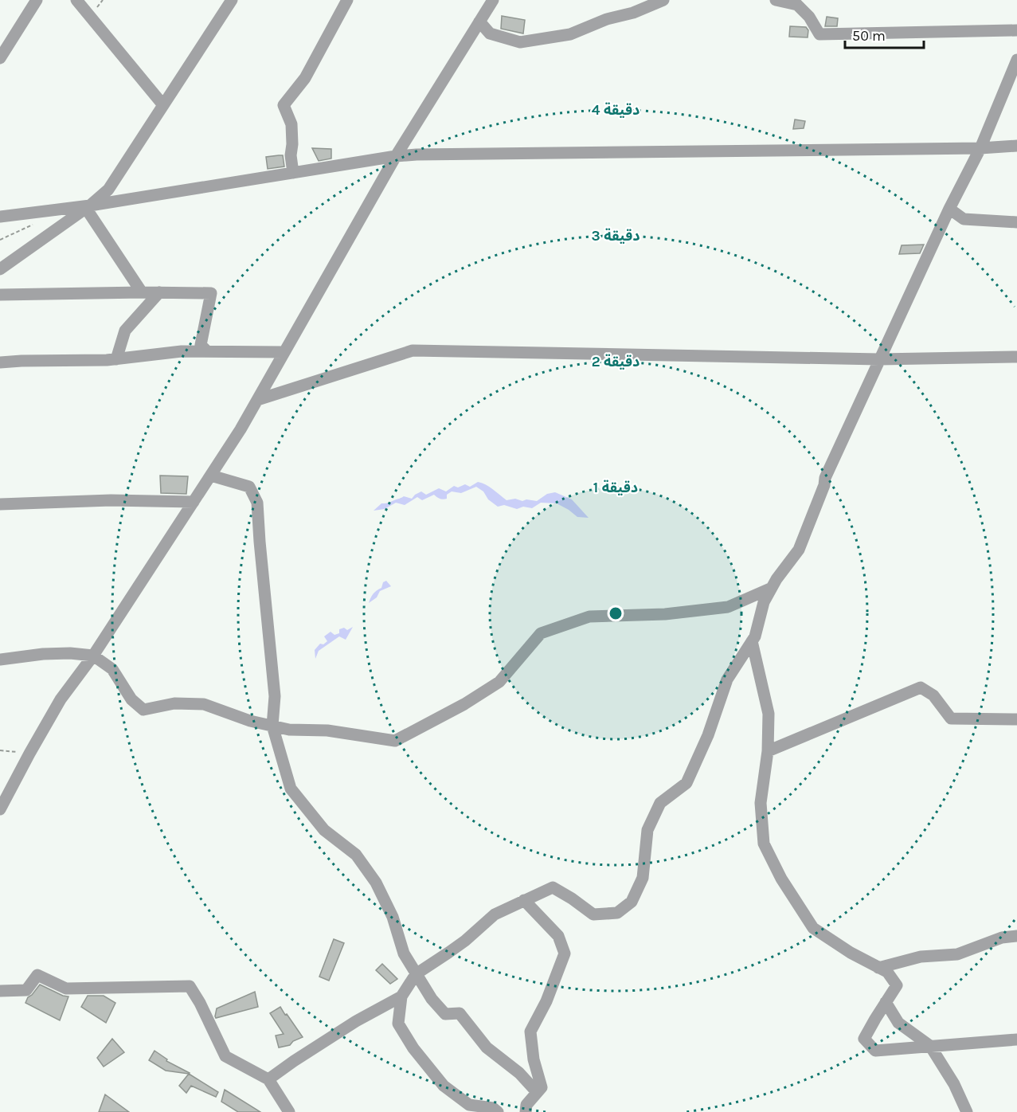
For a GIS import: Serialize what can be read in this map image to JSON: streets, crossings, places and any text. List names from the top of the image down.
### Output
{
  "scale_bar": "50 m",
  "rings": [
    "4 دقيقة",
    "3 دقيقة",
    "2 دقيقة",
    "1 دقيقة"
  ]
}
